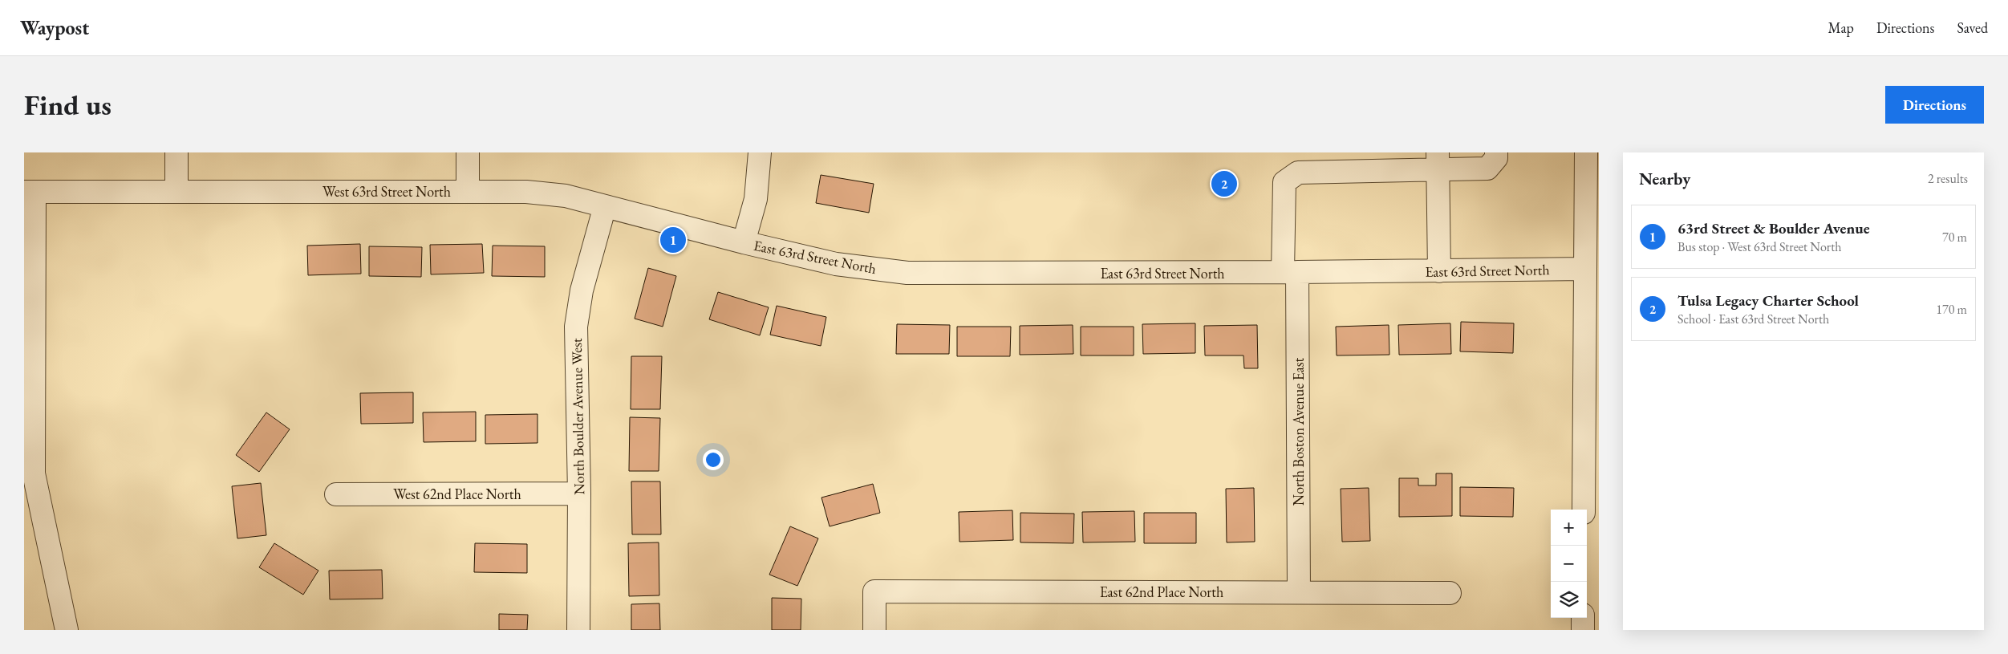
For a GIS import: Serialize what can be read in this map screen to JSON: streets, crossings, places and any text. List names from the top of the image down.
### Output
{
  "streets": {
    "street": [
      "West 63rd Street North",
      "East 63rd Street North",
      "North Boulder Avenue West",
      "North Boston Avenue East",
      "West 62nd Place North",
      "East 62nd Place North"
    ]
  },
  "crossings": [
    ["West 63rd Street North", "East 63rd Street North"],
    ["West 63rd Street North", "North Boulder Avenue West"],
    ["East 63rd Street North", "North Boston Avenue East"],
    ["North Boulder Avenue West", "West 62nd Place North"],
    ["North Boston Avenue East", "East 62nd Place North"]
  ],
  "page": {
    "header": "Waypost",
    "nav": ["Map", "Directions", "Saved"],
    "buttons": "Directions",
    "title": "Find us",
    "heading": ["Nearby", "2 results"],
    "pins": ["2", "1"],
    "list": [
      {
        "mark": "1",
        "name": "63rd Street & Boulder Avenue",
        "note": "Bus stop · West 63rd Street North",
        "value": "70 m"
      },
      {
        "mark": "2",
        "name": "Tulsa Legacy Charter School",
        "note": "School · East 63rd Street North",
        "value": "170 m"
      }
    ],
    "map_buttons": ["+", "−"]
  }
}
